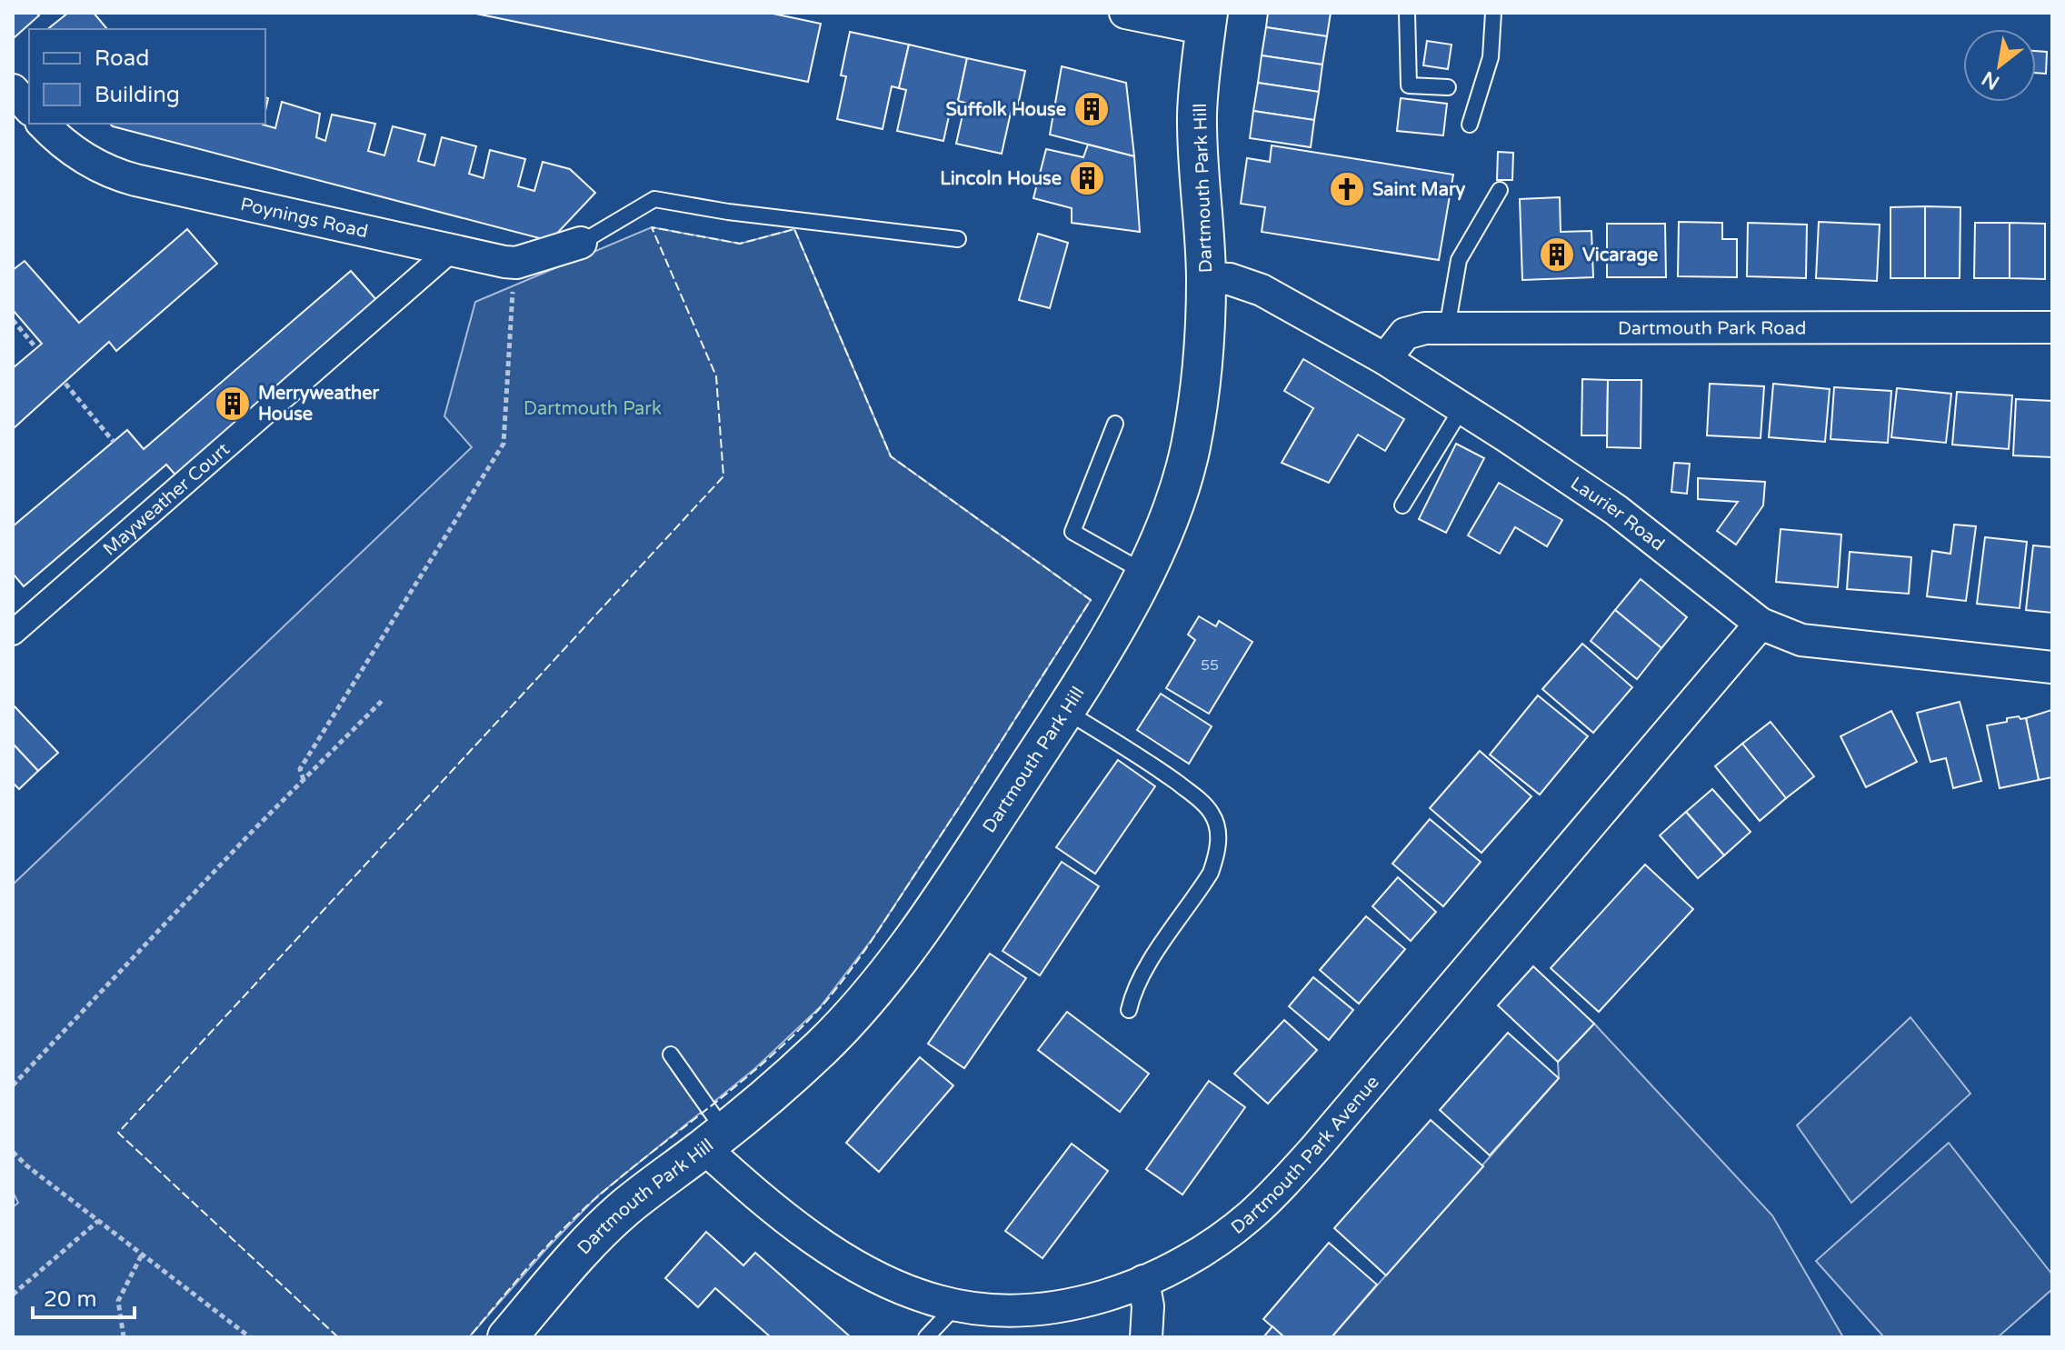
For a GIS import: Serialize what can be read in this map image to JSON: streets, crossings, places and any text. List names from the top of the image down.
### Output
{
  "streets": {
    "street": [
      "Dartmouth Park Hill",
      "Poynings Road",
      "Dartmouth Park Road",
      "Mayweather Court",
      "Laurier Road",
      "Dartmouth Park Avenue"
    ]
  },
  "crossings": [
    ["Dartmouth Park Hill", "Laurier Road"],
    ["Dartmouth Park Hill", "Dartmouth Park Avenue"],
    ["Poynings Road", "Mayweather Court"],
    ["Dartmouth Park Road", "Laurier Road"],
    ["Laurier Road", "Dartmouth Park Avenue"]
  ],
  "parks": ["Dartmouth Park"],
  "places": {
    "building": [
      "Suffolk House",
      "Lincoln House",
      "Vicarage",
      "Merryweather House"
    ],
    "church": ["Saint Mary"]
  },
  "house_numbers": ["55"],
  "legend": ["Road", "Building"],
  "scale_bar": "20 m",
  "north": "bottom left"
}
